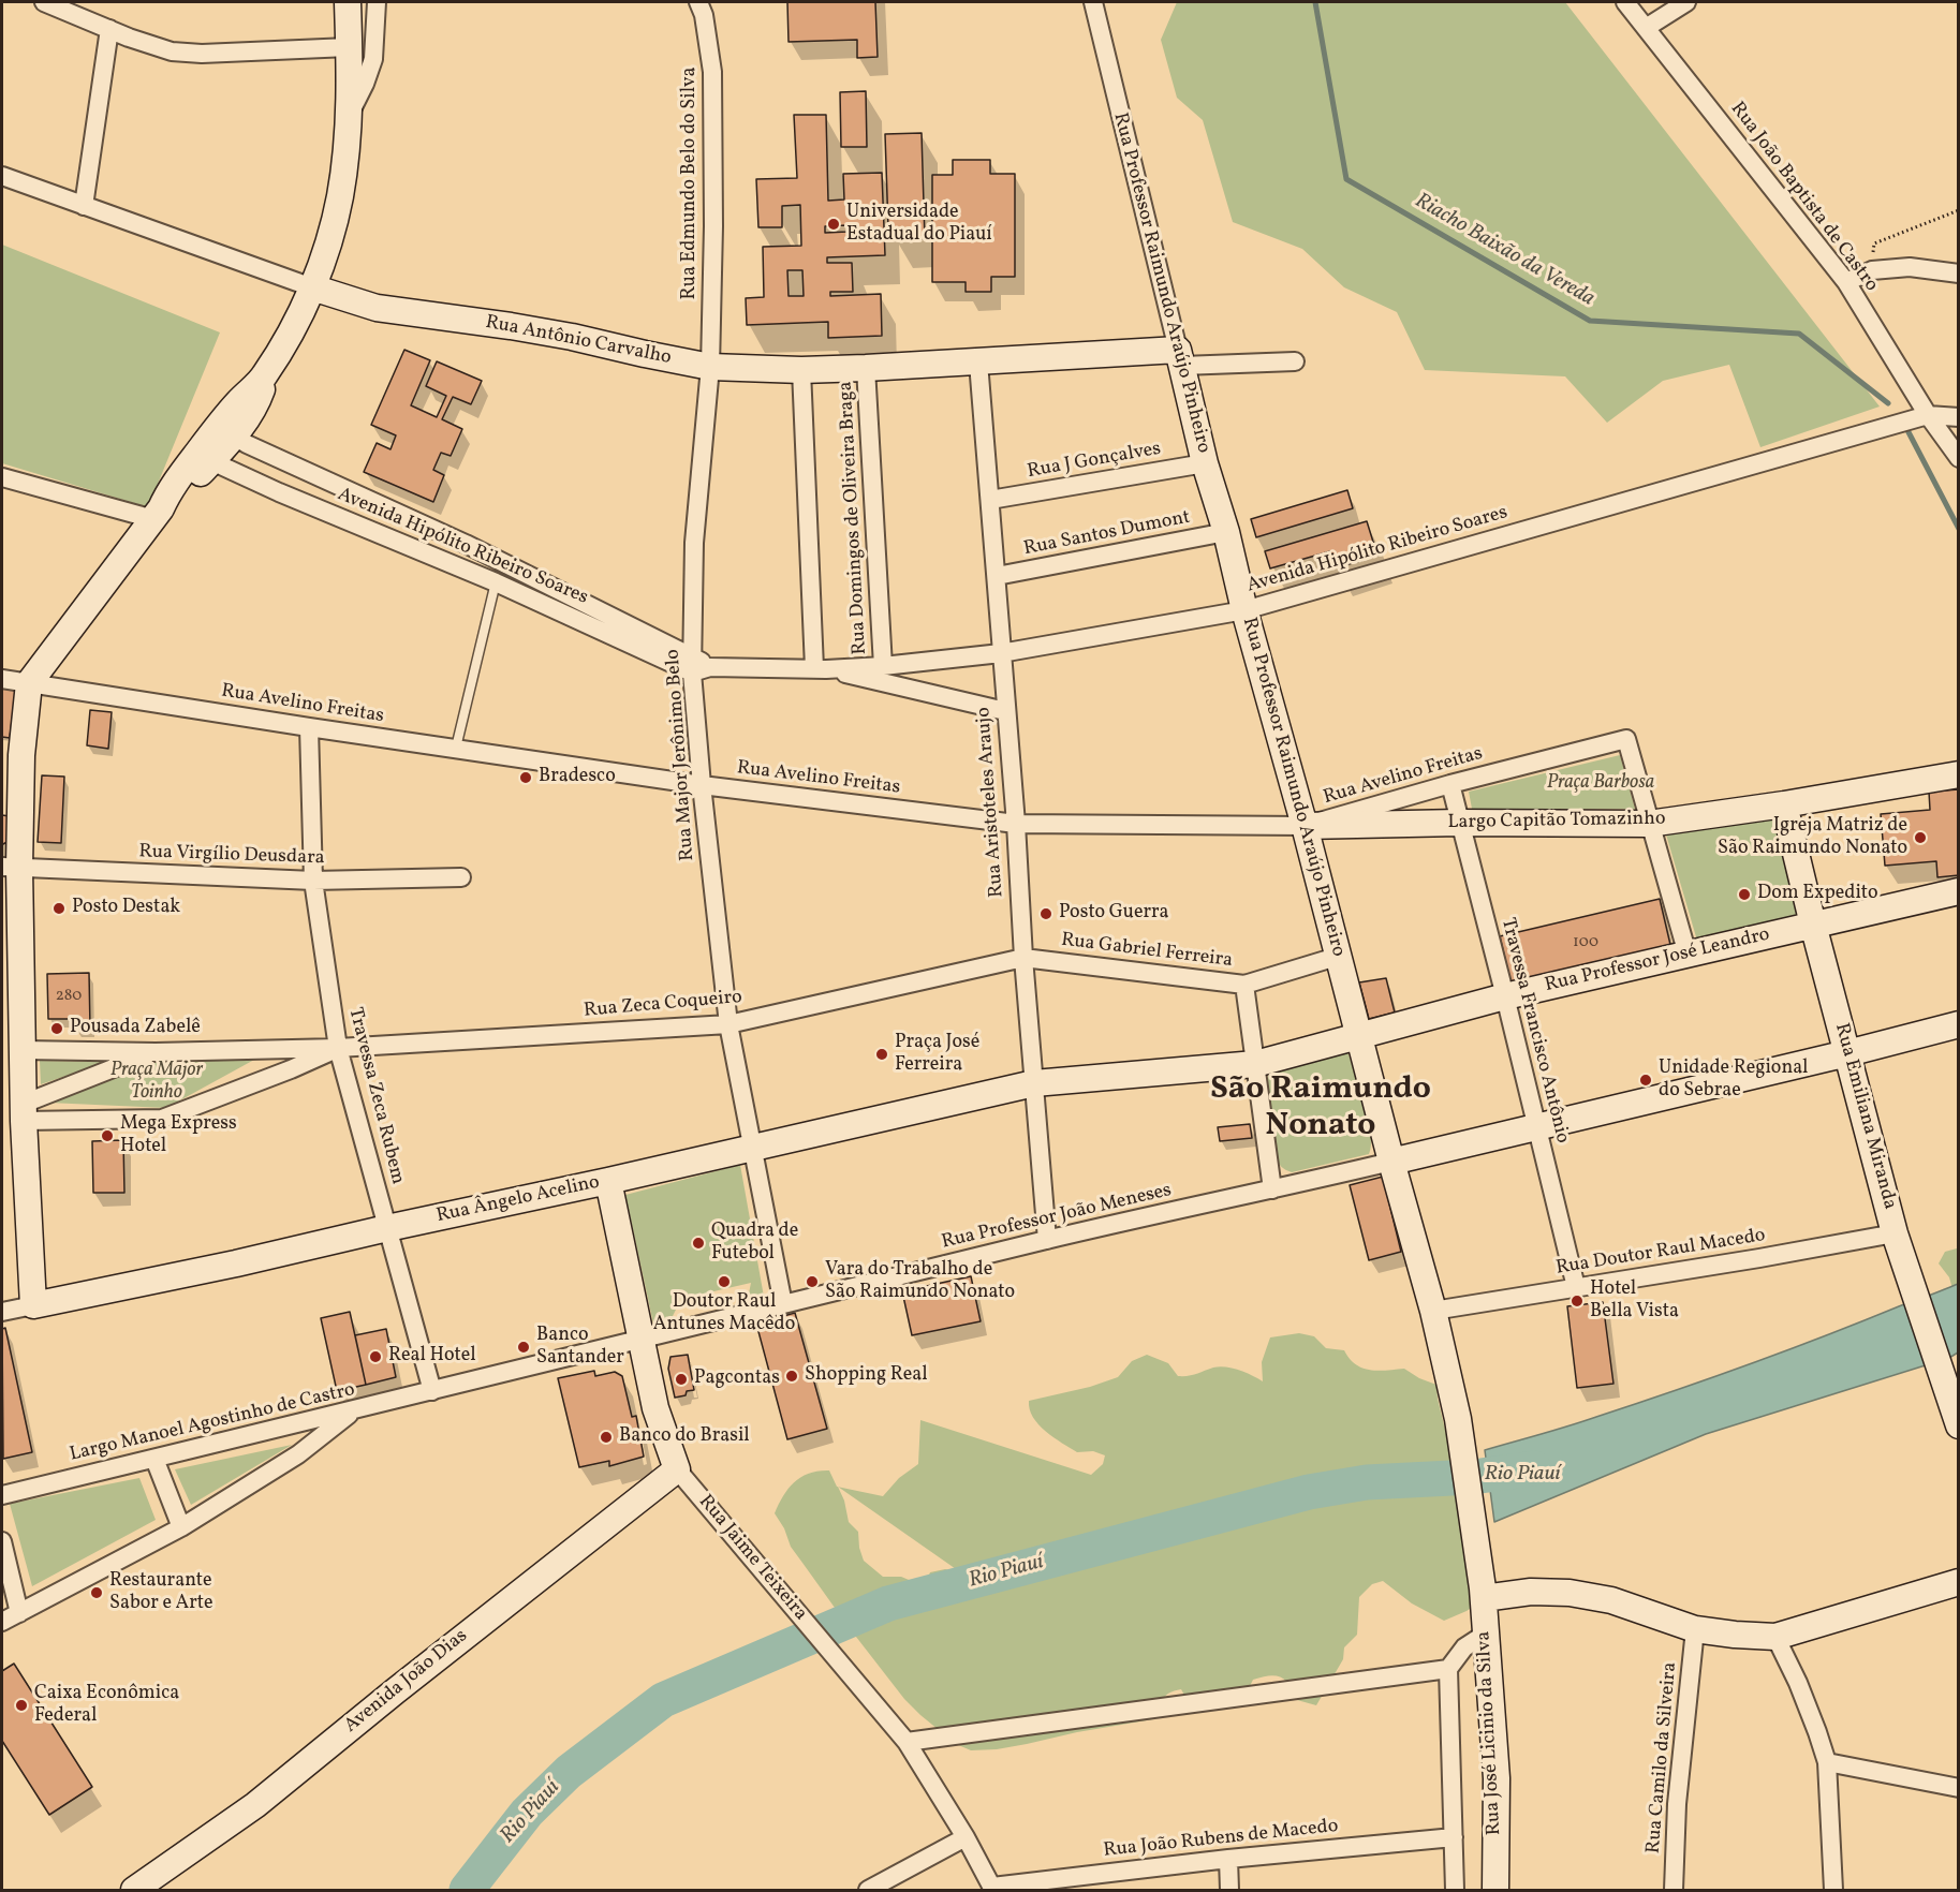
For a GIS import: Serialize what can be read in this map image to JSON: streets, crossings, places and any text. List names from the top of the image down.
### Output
{
  "streets": {
    "main road": [
      "Rua Professor Raimundo Araújo Pinheiro",
      "Rua Antônio Carvalho",
      "Largo Capitão Tomazinho",
      "Rua Professor José Leandro",
      "Rua Emiliana Miranda",
      "Rua Ângelo Acelino",
      "Rua Jaime Teixeira",
      "Avenida João Dias",
      "Rua José Licinio da Silva"
    ],
    "street": [
      "Rua Edmundo Belo do Silva",
      "Rua João Baptista de Castro",
      "Rua J Gonçalves",
      "Rua Domingos de Oliveira Braga",
      "Rua Santos Dumont",
      "Avenida Hipólito Ribeiro Soares",
      "Rua Avelino Freitas",
      "Rua Major Jerônimo Belo",
      "Rua Aristoteles Araujo",
      "Rua Virgílio Deusdara",
      "Rua Gabriel Ferreira",
      "Rua Zeca Coqueiro",
      "Travessa Francisco Antônio",
      "Travessa Zeca Rubem",
      "Rua Professor João Meneses",
      "Rua Doutor Raul Macedo",
      "Largo Manoel Agostinho de Castro",
      "Rua Camilo da Silveira",
      "Rua João Rubens de Macedo"
    ]
  },
  "crossings": [
    ["Rua Edmundo Belo do Silva", "Rua Antônio Carvalho"],
    ["Rua Edmundo Belo do Silva", "Rua Major Jerônimo Belo"],
    ["Rua João Baptista de Castro", "Avenida Hipólito Ribeiro Soares"],
    ["Rua Professor Raimundo Araújo Pinheiro", "Rua Antônio Carvalho"],
    ["Rua Professor Raimundo Araújo Pinheiro", "Rua J Gonçalves"],
    ["Rua Professor Raimundo Araújo Pinheiro", "Rua Santos Dumont"],
    ["Rua Professor Raimundo Araújo Pinheiro", "Avenida Hipólito Ribeiro Soares"],
    ["Rua Professor Raimundo Araújo Pinheiro", "Rua Avelino Freitas"],
    ["Rua Professor Raimundo Araújo Pinheiro", "Largo Capitão Tomazinho"],
    ["Rua Professor Raimundo Araújo Pinheiro", "Rua Gabriel Ferreira"],
    ["Rua Professor Raimundo Araújo Pinheiro", "Rua Professor José Leandro"],
    ["Rua Professor Raimundo Araújo Pinheiro", "Rua Professor João Meneses"],
    ["Rua Professor Raimundo Araújo Pinheiro", "Rua Doutor Raul Macedo"],
    ["Rua Professor Raimundo Araújo Pinheiro", "Rua José Licinio da Silva"],
    ["Rua Antônio Carvalho", "Rua Domingos de Oliveira Braga"],
    ["Rua Antônio Carvalho", "Rua Major Jerônimo Belo"],
    ["Rua Antônio Carvalho", "Rua Aristoteles Araujo"],
    ["Rua J Gonçalves", "Rua Aristoteles Araujo"],
    ["Rua Domingos de Oliveira Braga", "Avenida Hipólito Ribeiro Soares"],
    ["Rua Santos Dumont", "Rua Aristoteles Araujo"],
    ["Avenida Hipólito Ribeiro Soares", "Rua Major Jerônimo Belo"],
    ["Avenida Hipólito Ribeiro Soares", "Rua Aristoteles Araujo"],
    ["Rua Avelino Freitas", "Rua Major Jerônimo Belo"],
    ["Rua Avelino Freitas", "Rua Aristoteles Araujo"],
    ["Rua Avelino Freitas", "Largo Capitão Tomazinho"],
    ["Rua Avelino Freitas", "Travessa Francisco Antônio"],
    ["Rua Avelino Freitas", "Travessa Zeca Rubem"],
    ["Rua Major Jerônimo Belo", "Rua Zeca Coqueiro"],
    ["Rua Aristoteles Araujo", "Rua Gabriel Ferreira"],
    ["Rua Aristoteles Araujo", "Rua Zeca Coqueiro"],
    ["Rua Aristoteles Araujo", "Rua Ângelo Acelino"],
    ["Rua Aristoteles Araujo", "Rua Professor João Meneses"],
    ["Largo Capitão Tomazinho", "Travessa Francisco Antônio"],
    ["Largo Capitão Tomazinho", "Rua Emiliana Miranda"],
    ["Rua Virgílio Deusdara", "Travessa Zeca Rubem"],
    ["Rua Gabriel Ferreira", "Rua Zeca Coqueiro"],
    ["Rua Professor José Leandro", "Travessa Francisco Antônio"],
    ["Rua Professor José Leandro", "Rua Emiliana Miranda"],
    ["Rua Professor José Leandro", "Rua Ângelo Acelino"],
    ["Rua Zeca Coqueiro", "Travessa Zeca Rubem"],
    ["Travessa Francisco Antônio", "Rua Doutor Raul Macedo"],
    ["Travessa Zeca Rubem", "Rua Ângelo Acelino"],
    ["Travessa Zeca Rubem", "Rua Professor João Meneses"],
    ["Travessa Zeca Rubem", "Largo Manoel Agostinho de Castro"],
    ["Rua Emiliana Miranda", "Rua Doutor Raul Macedo"],
    ["Rua Ângelo Acelino", "Rua Jaime Teixeira"],
    ["Rua Professor João Meneses", "Largo Manoel Agostinho de Castro"],
    ["Rua Professor João Meneses", "Rua Jaime Teixeira"],
    ["Rua Jaime Teixeira", "Avenida João Dias"],
    ["Rua Jaime Teixeira", "Rua João Rubens de Macedo"]
  ],
  "districts": ["São Raimundo Nonato"],
  "water": ["Riacho Baixão da Vereda", "Rio Piauí"],
  "parks": ["Praça Barbosa", "Praça Major Toinho"],
  "places": [
    "Universidade Estadual do Piauí",
    "Bradesco",
    "Igreja Matriz de São Raimundo Nonato",
    "Dom Expedito",
    "Posto Destak",
    "Posto Guerra",
    "Pousada Zabelê",
    "Praça José Ferreira",
    "Unidade Regional do Sebrae",
    "Mega Express Hotel",
    "Quadra de Futebol",
    "Doutor Raul Antunes Macêdo",
    "Vara do Trabalho de São Raimundo Nonato",
    "Hotel Bella Vista",
    "Banco Santander",
    "Real Hotel",
    "Shopping Real",
    "Pagcontas",
    "Banco do Brasil",
    "Restaurante Sabor e Arte",
    "Caixa Econômica Federal"
  ],
  "house_numbers": ["100", "280"]
}
